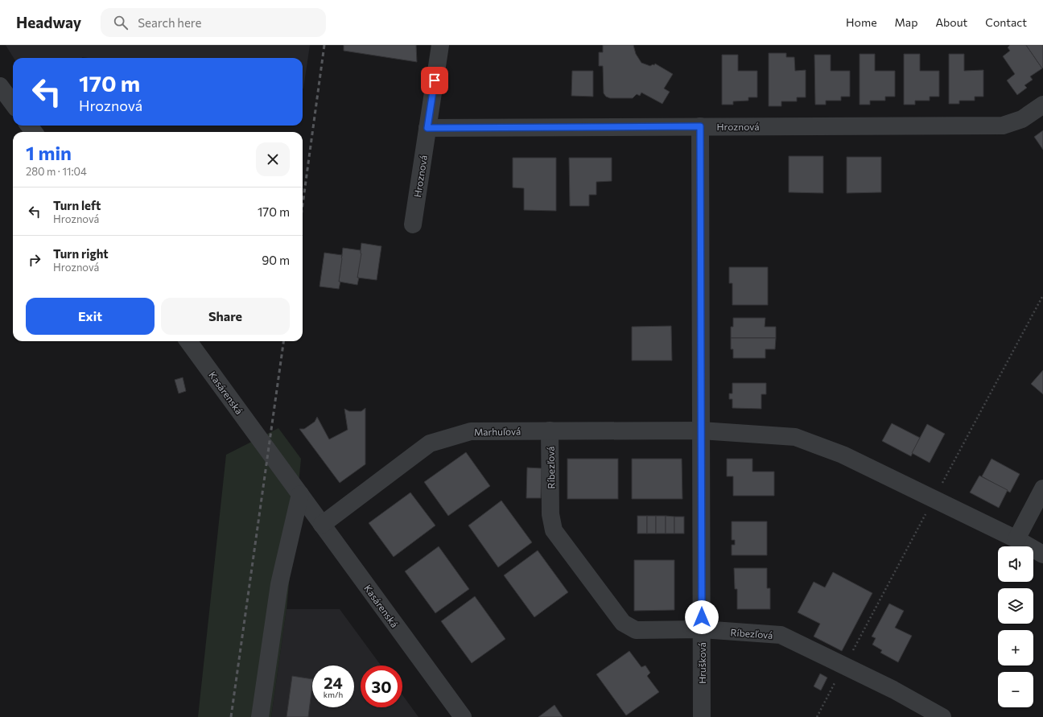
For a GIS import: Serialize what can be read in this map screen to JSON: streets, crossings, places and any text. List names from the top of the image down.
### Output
{
  "streets": {
    "street": [
      "Hroznová",
      "Kasárenská",
      "Marhuľová",
      "Ríbezľová",
      "Hrušková"
    ]
  },
  "crossings": [
    ["Hroznová", "Hrušková"],
    ["Kasárenská", "Marhuľová"],
    ["Marhuľová", "Ríbezľová"],
    ["Marhuľová", "Hrušková"],
    ["Ríbezľová", "Hrušková"]
  ],
  "page": {
    "header": "Headway",
    "search": "Search here",
    "nav": [
      "Home",
      "Map",
      "About",
      "Contact"
    ],
    "turn": ["170 m", "Hroznová"],
    "heading": ["1 min", "280 m · 11:04"],
    "list": [
      {
        "name": "Turn left",
        "note": "Hroznová",
        "value": "170 m"
      },
      {
        "name": "Turn right",
        "note": "Hroznová",
        "value": "90 m"
      }
    ],
    "buttons": ["Exit", "Share"],
    "map_buttons": ["+", "−"],
    "speed": "24 km/h",
    "limit": "30"
  }
}
